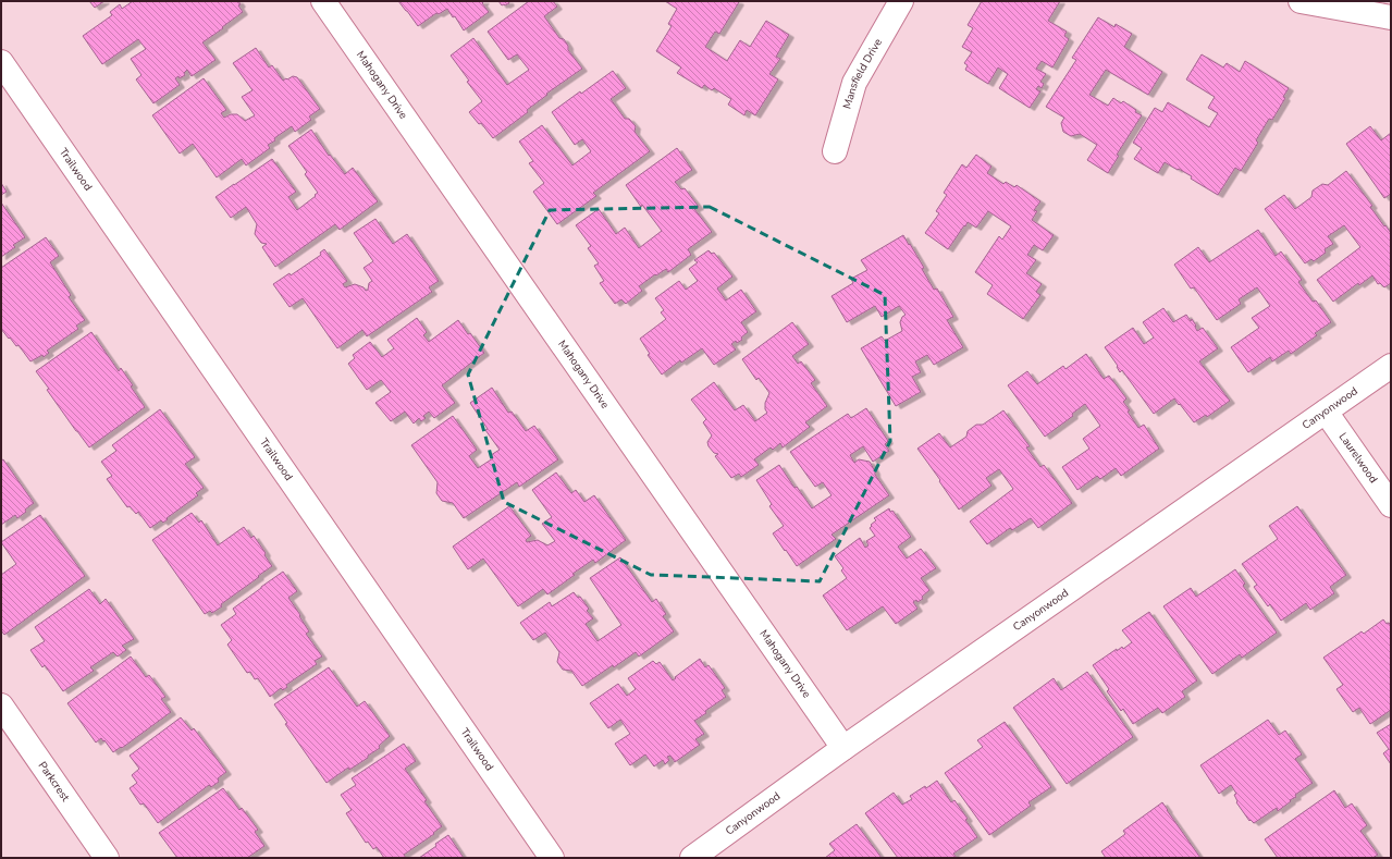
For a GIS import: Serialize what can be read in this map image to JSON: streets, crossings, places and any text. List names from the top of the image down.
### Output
{
  "streets": {
    "street": [
      "Mansfield Drive",
      "Mahogany Drive",
      "Trailwood",
      "Canyonwood",
      "Laurelwood",
      "Parkcrest"
    ]
  },
  "crossings": [
    ["Mahogany Drive", "Canyonwood"],
    ["Canyonwood", "Laurelwood"]
  ]
}
